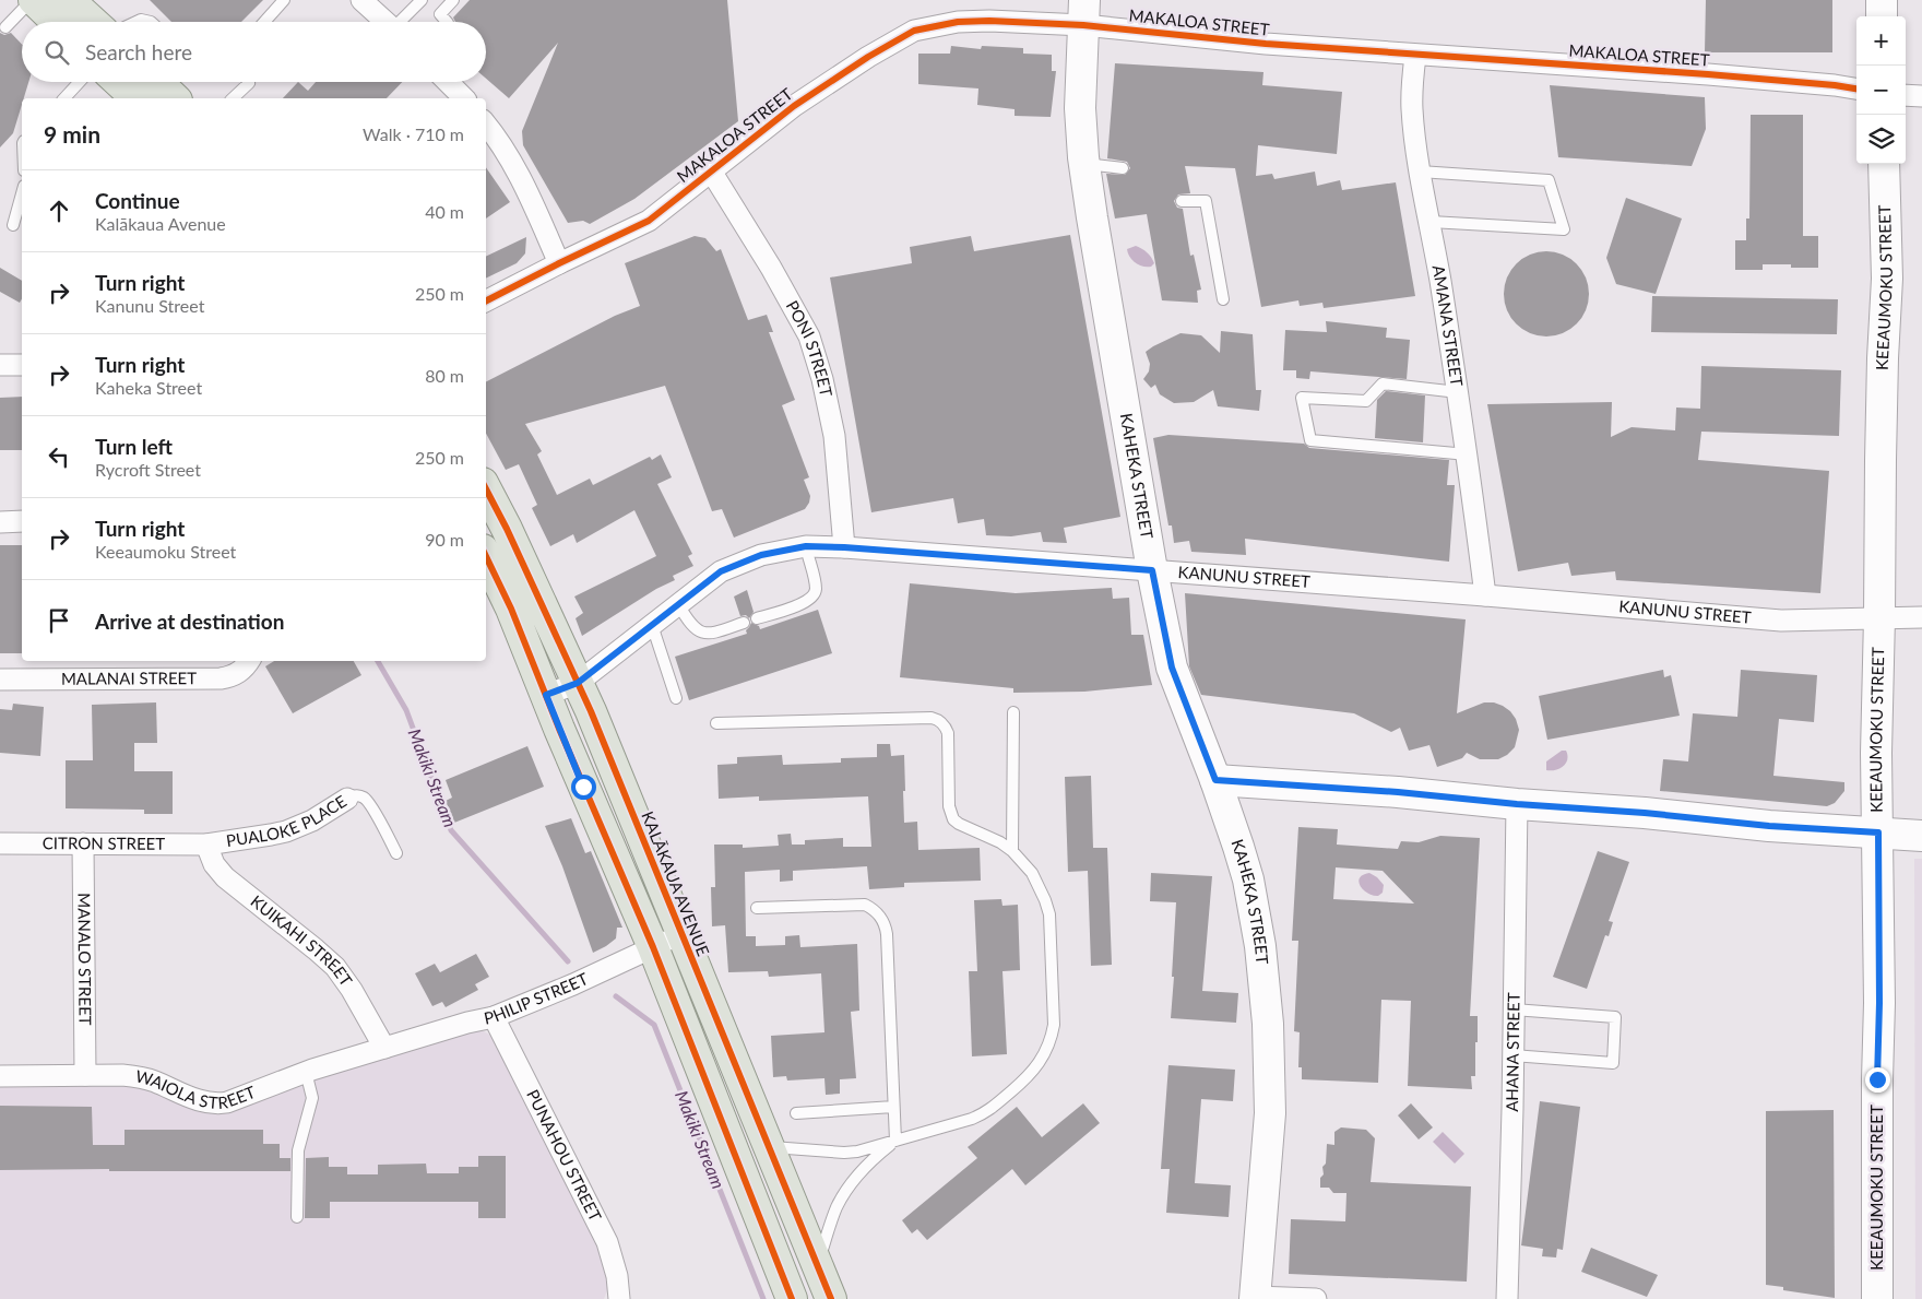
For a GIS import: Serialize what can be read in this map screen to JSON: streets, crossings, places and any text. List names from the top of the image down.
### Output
{
  "streets": {
    "main road": ["KALĀKAUA AVENUE"],
    "street": [
      "MAKALOA STREET",
      "KEEAUMOKU STREET",
      "AMANA STREET",
      "PONI STREET",
      "KAHEKA STREET",
      "KANUNU STREET",
      "MALANAI STREET",
      "PUALOKE PLACE",
      "CITRON STREET",
      "KUIKAHI STREET",
      "MANALO STREET",
      "PHILIP STREET",
      "AHANA STREET",
      "WAIOLA STREET",
      "PUNAHOU STREET"
    ]
  },
  "crossings": [
    ["MAKALOA STREET", "AMANA STREET"],
    ["MAKALOA STREET", "PONI STREET"],
    ["MAKALOA STREET", "KAHEKA STREET"],
    ["KEEAUMOKU STREET", "KANUNU STREET"],
    ["AMANA STREET", "KANUNU STREET"],
    ["PONI STREET", "KANUNU STREET"],
    ["KAHEKA STREET", "KANUNU STREET"],
    ["KANUNU STREET", "KALĀKAUA AVENUE"],
    ["PUALOKE PLACE", "CITRON STREET"],
    ["PUALOKE PLACE", "KUIKAHI STREET"],
    ["CITRON STREET", "KUIKAHI STREET"],
    ["CITRON STREET", "MANALO STREET"],
    ["KALĀKAUA AVENUE", "PHILIP STREET"],
    ["KUIKAHI STREET", "PHILIP STREET"],
    ["KUIKAHI STREET", "WAIOLA STREET"],
    ["MANALO STREET", "WAIOLA STREET"],
    ["PHILIP STREET", "WAIOLA STREET"],
    ["PHILIP STREET", "PUNAHOU STREET"]
  ],
  "water": ["Makiki Stream"],
  "page": {
    "map_buttons": ["+", "−"],
    "search": "Search here",
    "heading": ["9 min", "Walk · 710 m"],
    "list": [
      ["Continue", "Kalākaua Avenue", "40 m"],
      ["Turn right", "Kanunu Street", "250 m"],
      ["Turn right", "Kaheka Street", "80 m"],
      ["Turn left", "Rycroft Street", "250 m"],
      ["Turn right", "Keeaumoku Street", "90 m"],
      "Arrive at destination"
    ]
  }
}
